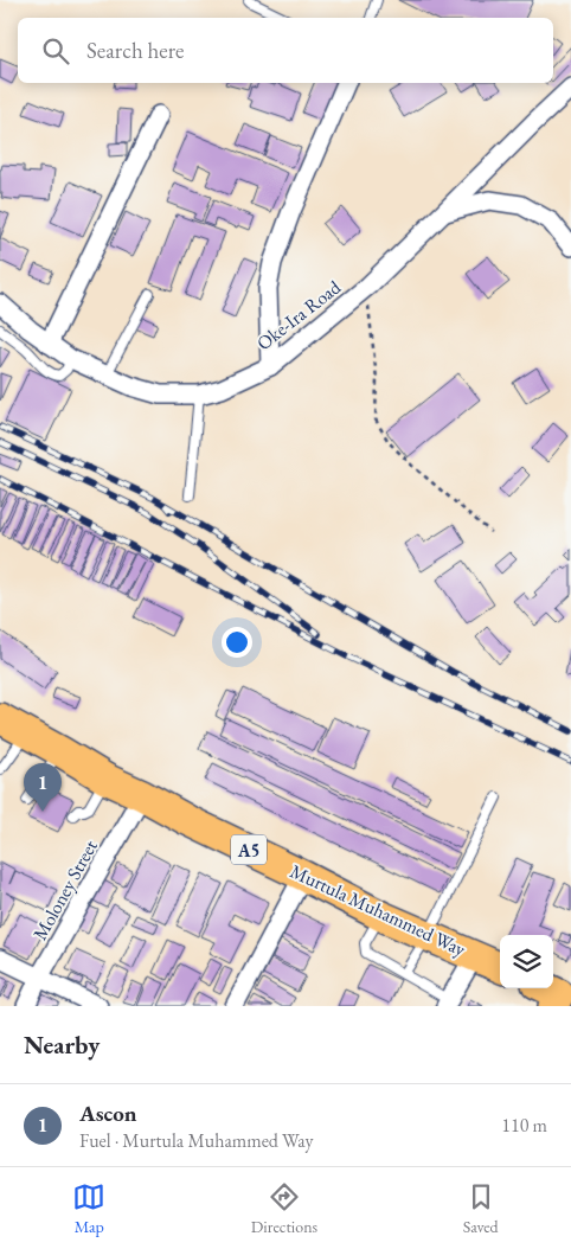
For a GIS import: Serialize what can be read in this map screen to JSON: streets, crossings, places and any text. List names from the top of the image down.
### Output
{
  "streets": {
    "highway": ["A5", "Murtula Muhammed Way"],
    "street": ["Oke-Ira Road", "Moloney Street"]
  },
  "crossings": [
    ["Moloney Street", "Murtula Muhammed Way"]
  ],
  "page": {
    "search": "Search here",
    "pins": "1",
    "heading": "Nearby",
    "list": [
      {
        "mark": "1",
        "name": "Ascon",
        "note": "Fuel · Murtula Muhammed Way",
        "value": "110 m"
      }
    ],
    "nav": ["Map", "Directions", "Saved"]
  }
}
